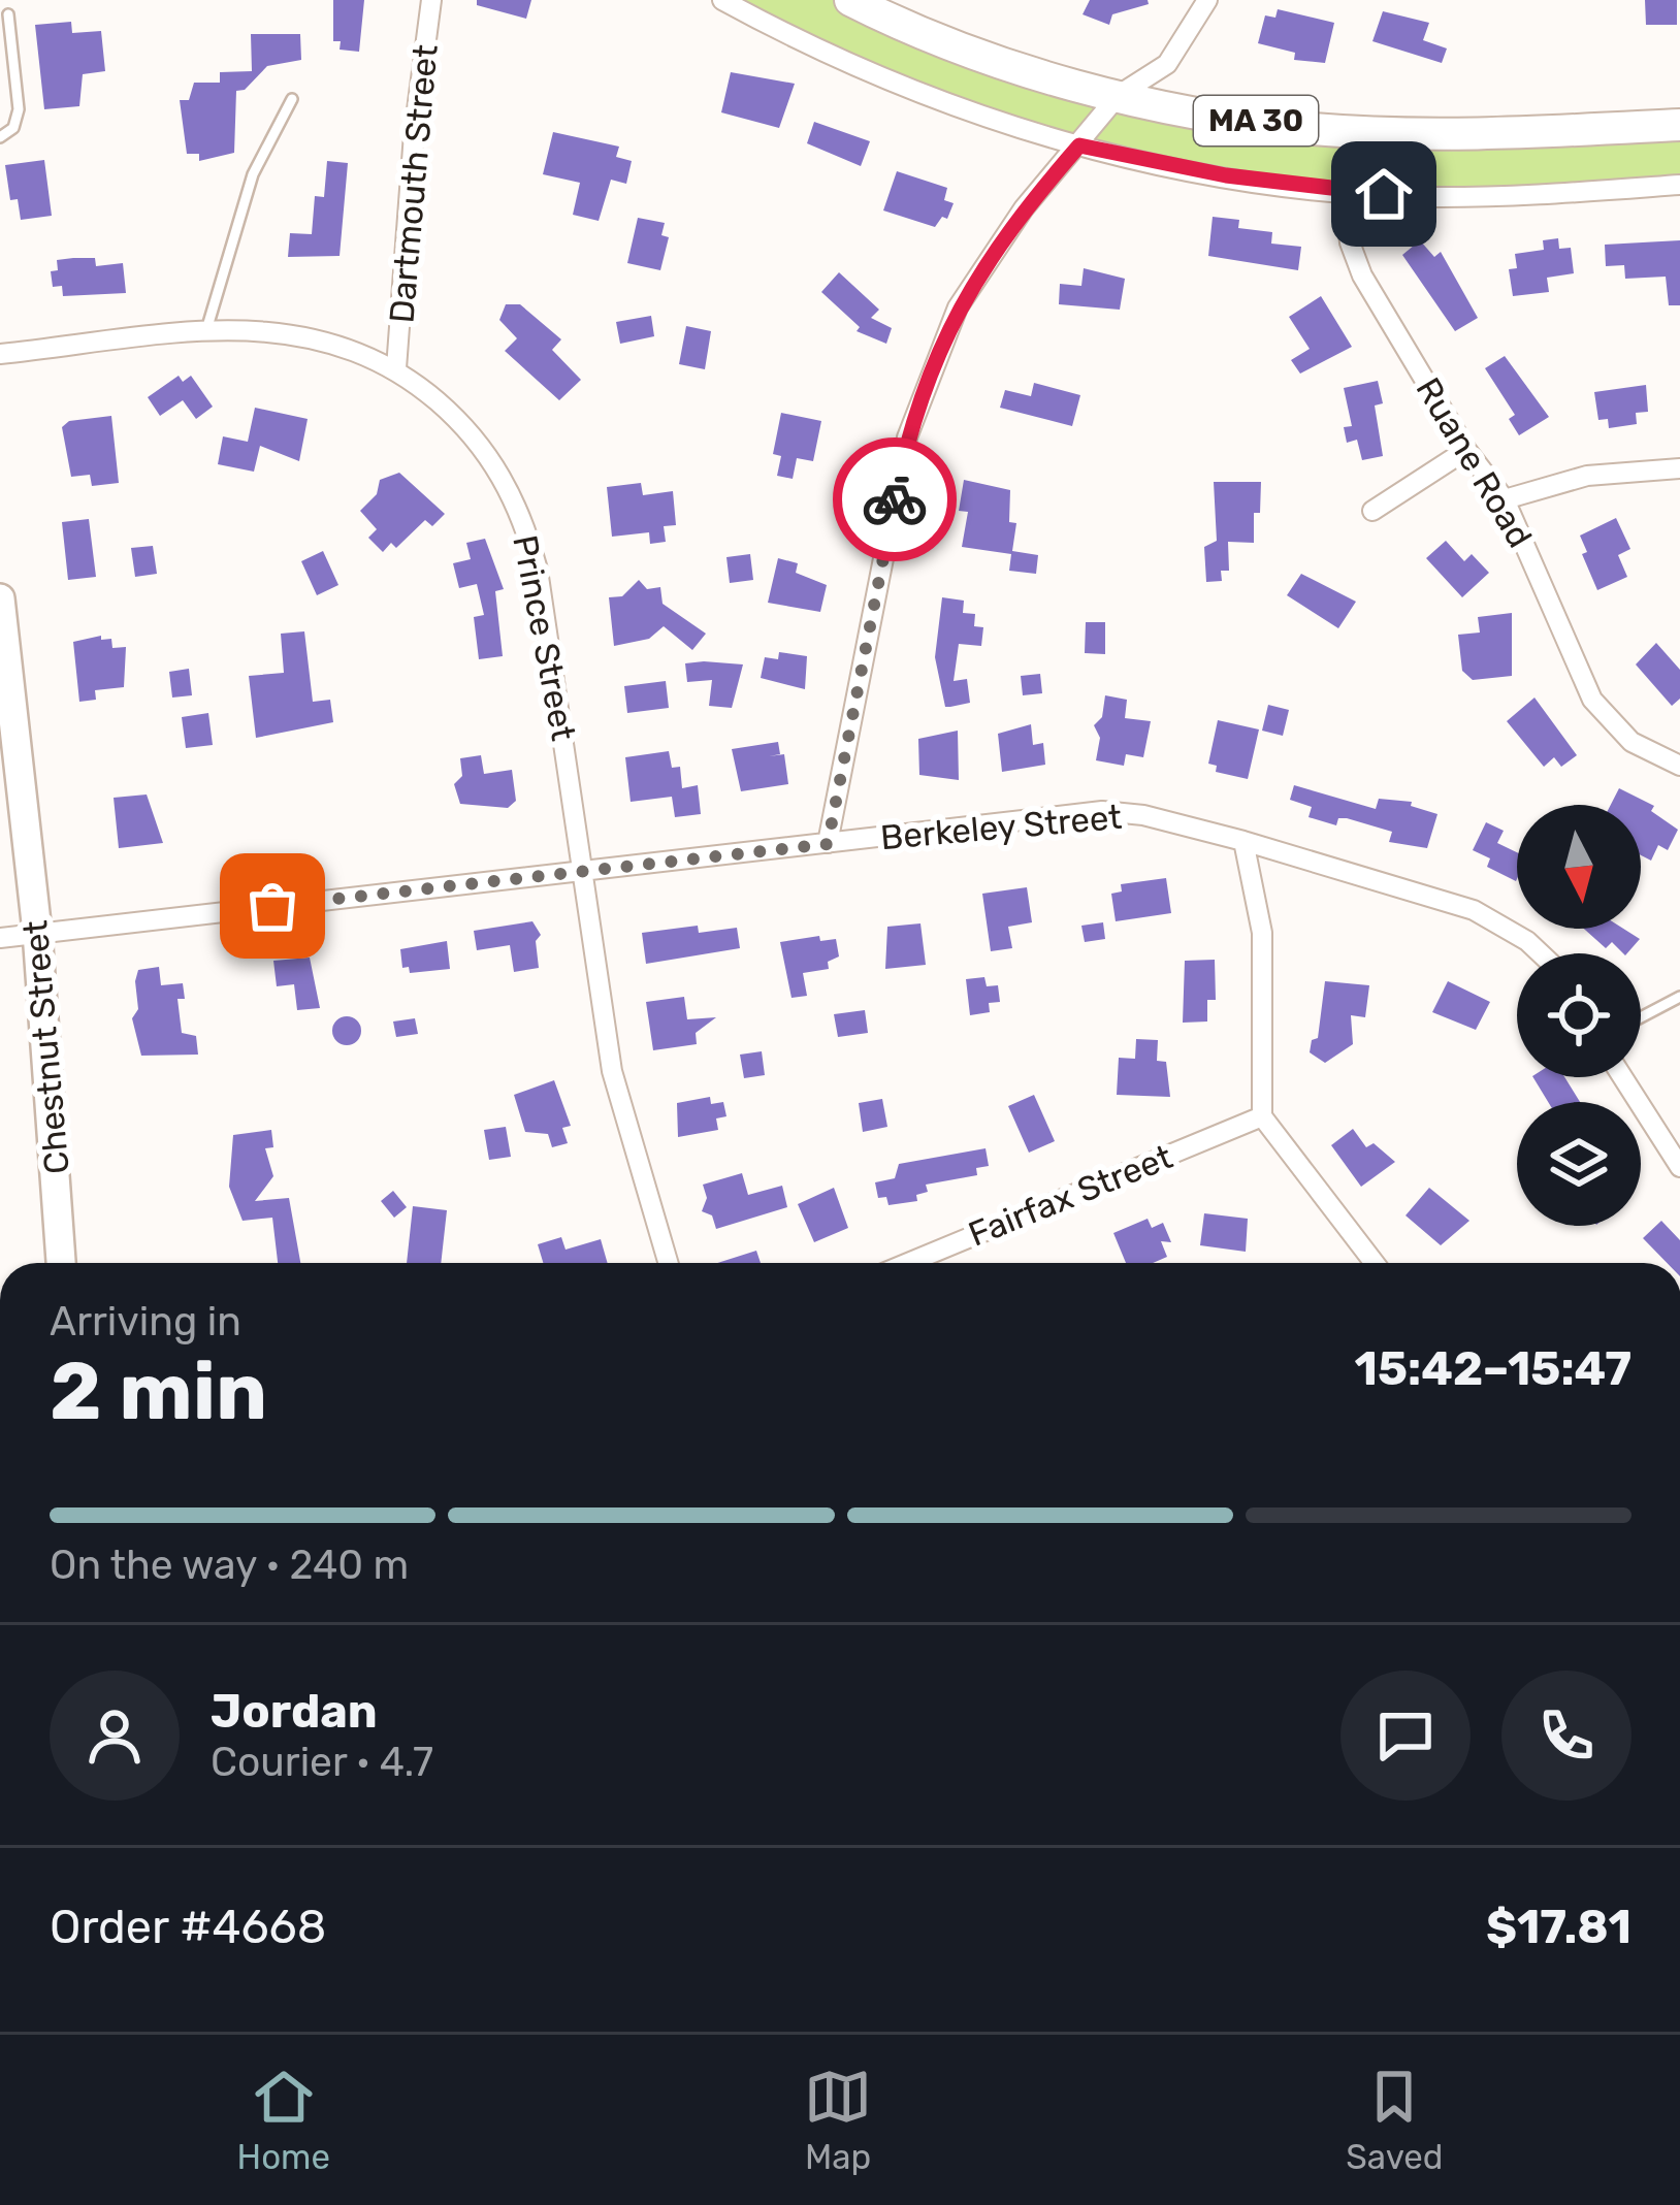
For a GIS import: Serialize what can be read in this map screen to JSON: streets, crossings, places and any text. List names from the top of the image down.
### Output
{
  "streets": {
    "main road": ["MA 30", "Chestnut Street"],
    "street": [
      "Dartmouth Street",
      "Ruane Road",
      "Prince Street",
      "Berkeley Street",
      "Fairfax Street"
    ]
  },
  "crossings": [
    ["Dartmouth Street", "Prince Street"],
    ["Prince Street", "Berkeley Street"],
    ["Berkeley Street", "Chestnut Street"]
  ],
  "north": "bottom",
  "page": {
    "heading": ["2 min", "Arriving in", "15:42–15:47"],
    "panel": [
      "Jordan",
      "Courier · 4.7",
      "Order #4668",
      "$17.81"
    ],
    "bar": "On the way · 240 m",
    "tabs": ["Home", "Map", "Saved"]
  }
}
